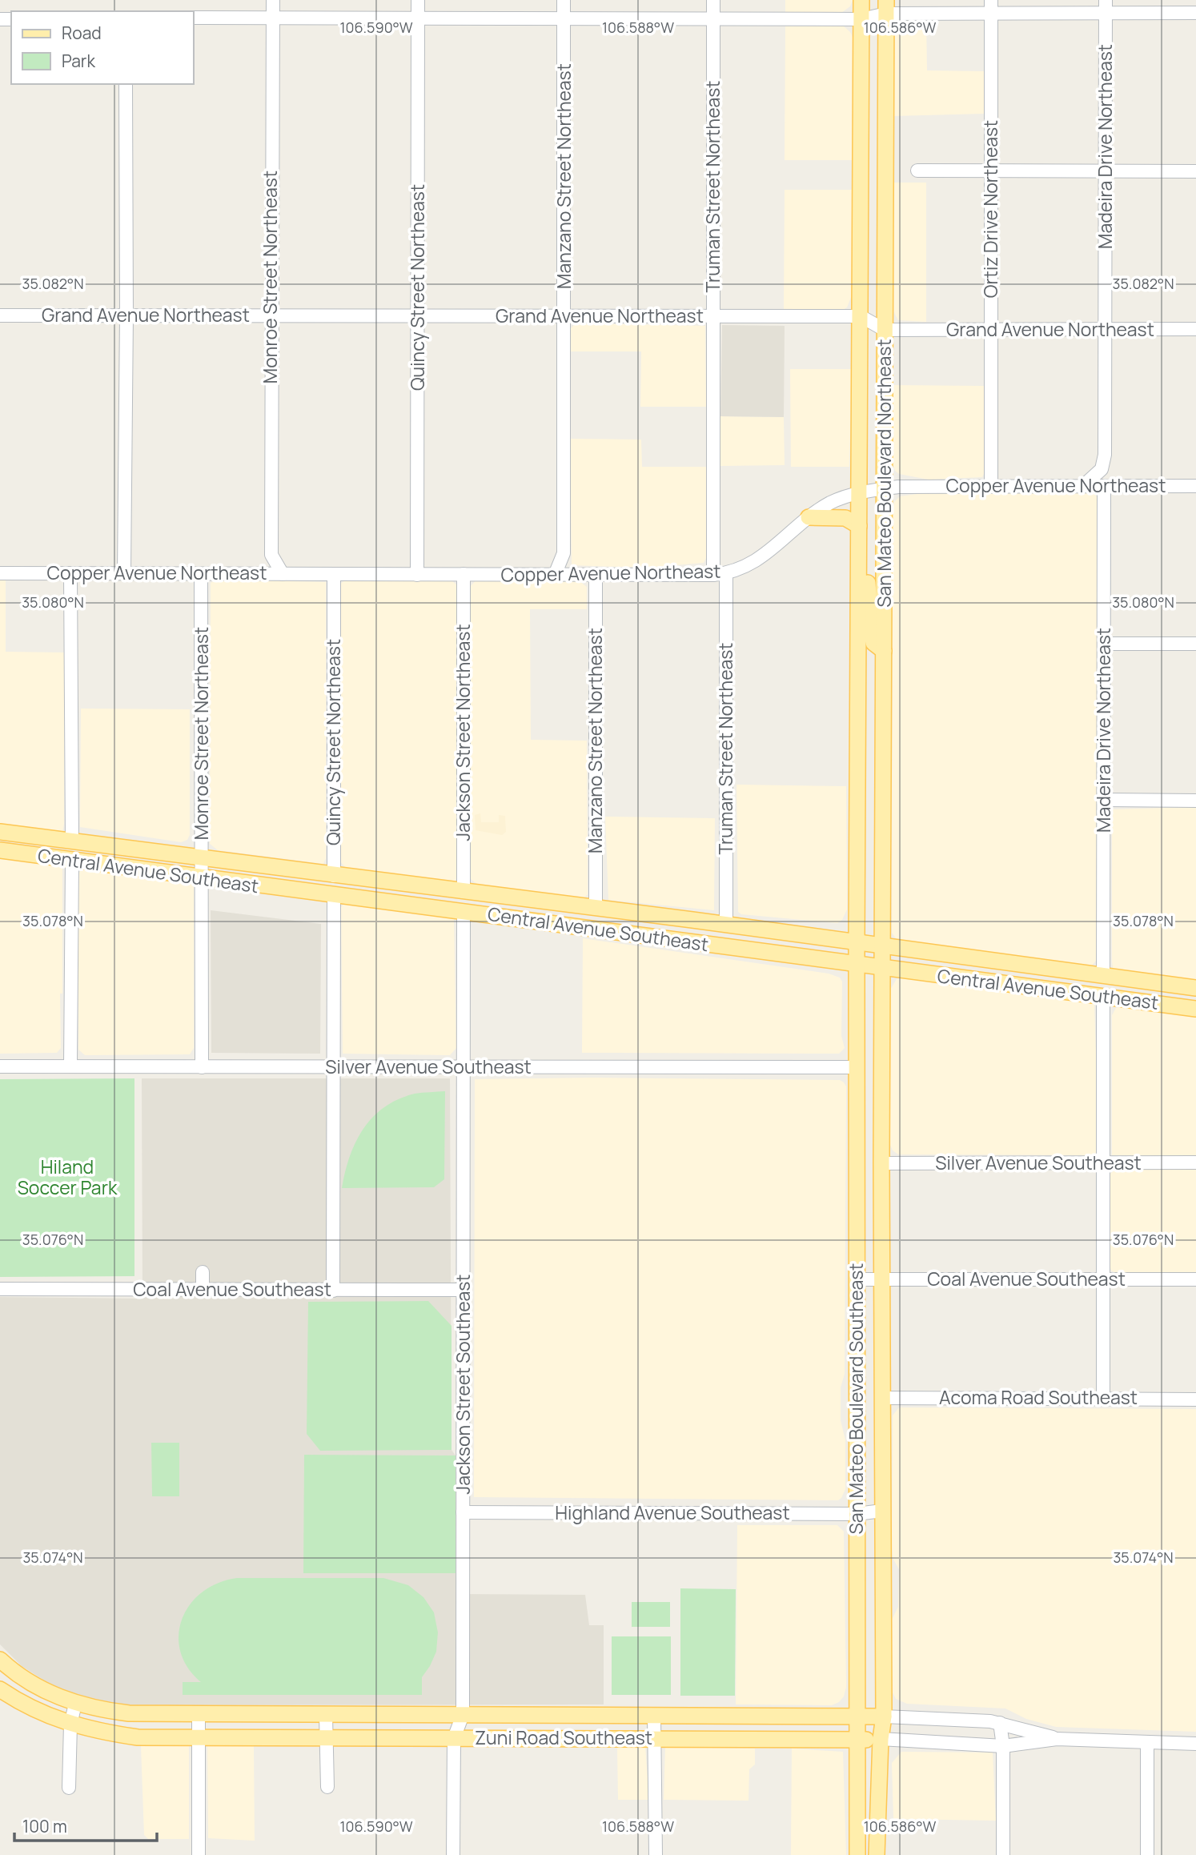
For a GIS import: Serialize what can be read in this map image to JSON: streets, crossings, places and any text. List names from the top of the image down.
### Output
{
  "streets": {
    "main road": [
      "San Mateo Boulevard Northeast",
      "Central Avenue Southeast",
      "San Mateo Boulevard Southeast",
      "Zuni Road Southeast"
    ],
    "street": [
      "Madeira Drive Northeast",
      "Manzano Street Northeast",
      "Truman Street Northeast",
      "Ortiz Drive Northeast",
      "Monroe Street Northeast",
      "Quincy Street Northeast",
      "Grand Avenue Northeast",
      "Copper Avenue Northeast",
      "Jackson Street Northeast",
      "Silver Avenue Southeast",
      "Coal Avenue Southeast",
      "Jackson Street Southeast",
      "Acoma Road Southeast",
      "Highland Avenue Southeast"
    ]
  },
  "crossings": [
    ["Madeira Drive Northeast", "Grand Avenue Northeast"],
    ["Madeira Drive Northeast", "Copper Avenue Northeast"],
    ["Manzano Street Northeast", "Grand Avenue Northeast"],
    ["Manzano Street Northeast", "Copper Avenue Northeast"],
    ["Truman Street Northeast", "Grand Avenue Northeast"],
    ["Truman Street Northeast", "Copper Avenue Northeast"],
    ["Ortiz Drive Northeast", "Grand Avenue Northeast"],
    ["Ortiz Drive Northeast", "Copper Avenue Northeast"],
    ["Monroe Street Northeast", "Grand Avenue Northeast"],
    ["Monroe Street Northeast", "Copper Avenue Northeast"],
    ["Monroe Street Northeast", "Central Avenue Southeast"],
    ["Monroe Street Northeast", "Silver Avenue Southeast"],
    ["Quincy Street Northeast", "Grand Avenue Northeast"],
    ["Quincy Street Northeast", "Copper Avenue Northeast"],
    ["Grand Avenue Northeast", "San Mateo Boulevard Northeast"],
    ["San Mateo Boulevard Northeast", "Copper Avenue Northeast"],
    ["San Mateo Boulevard Northeast", "San Mateo Boulevard Southeast"],
    ["Copper Avenue Northeast", "Jackson Street Northeast"],
    ["Central Avenue Southeast", "Jackson Street Southeast"],
    ["Central Avenue Southeast", "San Mateo Boulevard Southeast"],
    ["Silver Avenue Southeast", "Jackson Street Southeast"],
    ["Silver Avenue Southeast", "San Mateo Boulevard Southeast"],
    ["Coal Avenue Southeast", "Jackson Street Southeast"],
    ["Coal Avenue Southeast", "San Mateo Boulevard Southeast"],
    ["Jackson Street Southeast", "Highland Avenue Southeast"],
    ["Jackson Street Southeast", "Zuni Road Southeast"],
    ["Acoma Road Southeast", "San Mateo Boulevard Southeast"],
    ["San Mateo Boulevard Southeast", "Highland Avenue Southeast"],
    ["San Mateo Boulevard Southeast", "Zuni Road Southeast"]
  ],
  "parks": ["Hiland Soccer Park"],
  "legend": ["Road", "Park"],
  "scale_bar": "100 m",
  "coordinates": [
    "106.590°W",
    "106.588°W",
    "106.586°W",
    "35.082°N",
    "35.080°N",
    "35.078°N",
    "35.076°N",
    "35.074°N"
  ]
}
